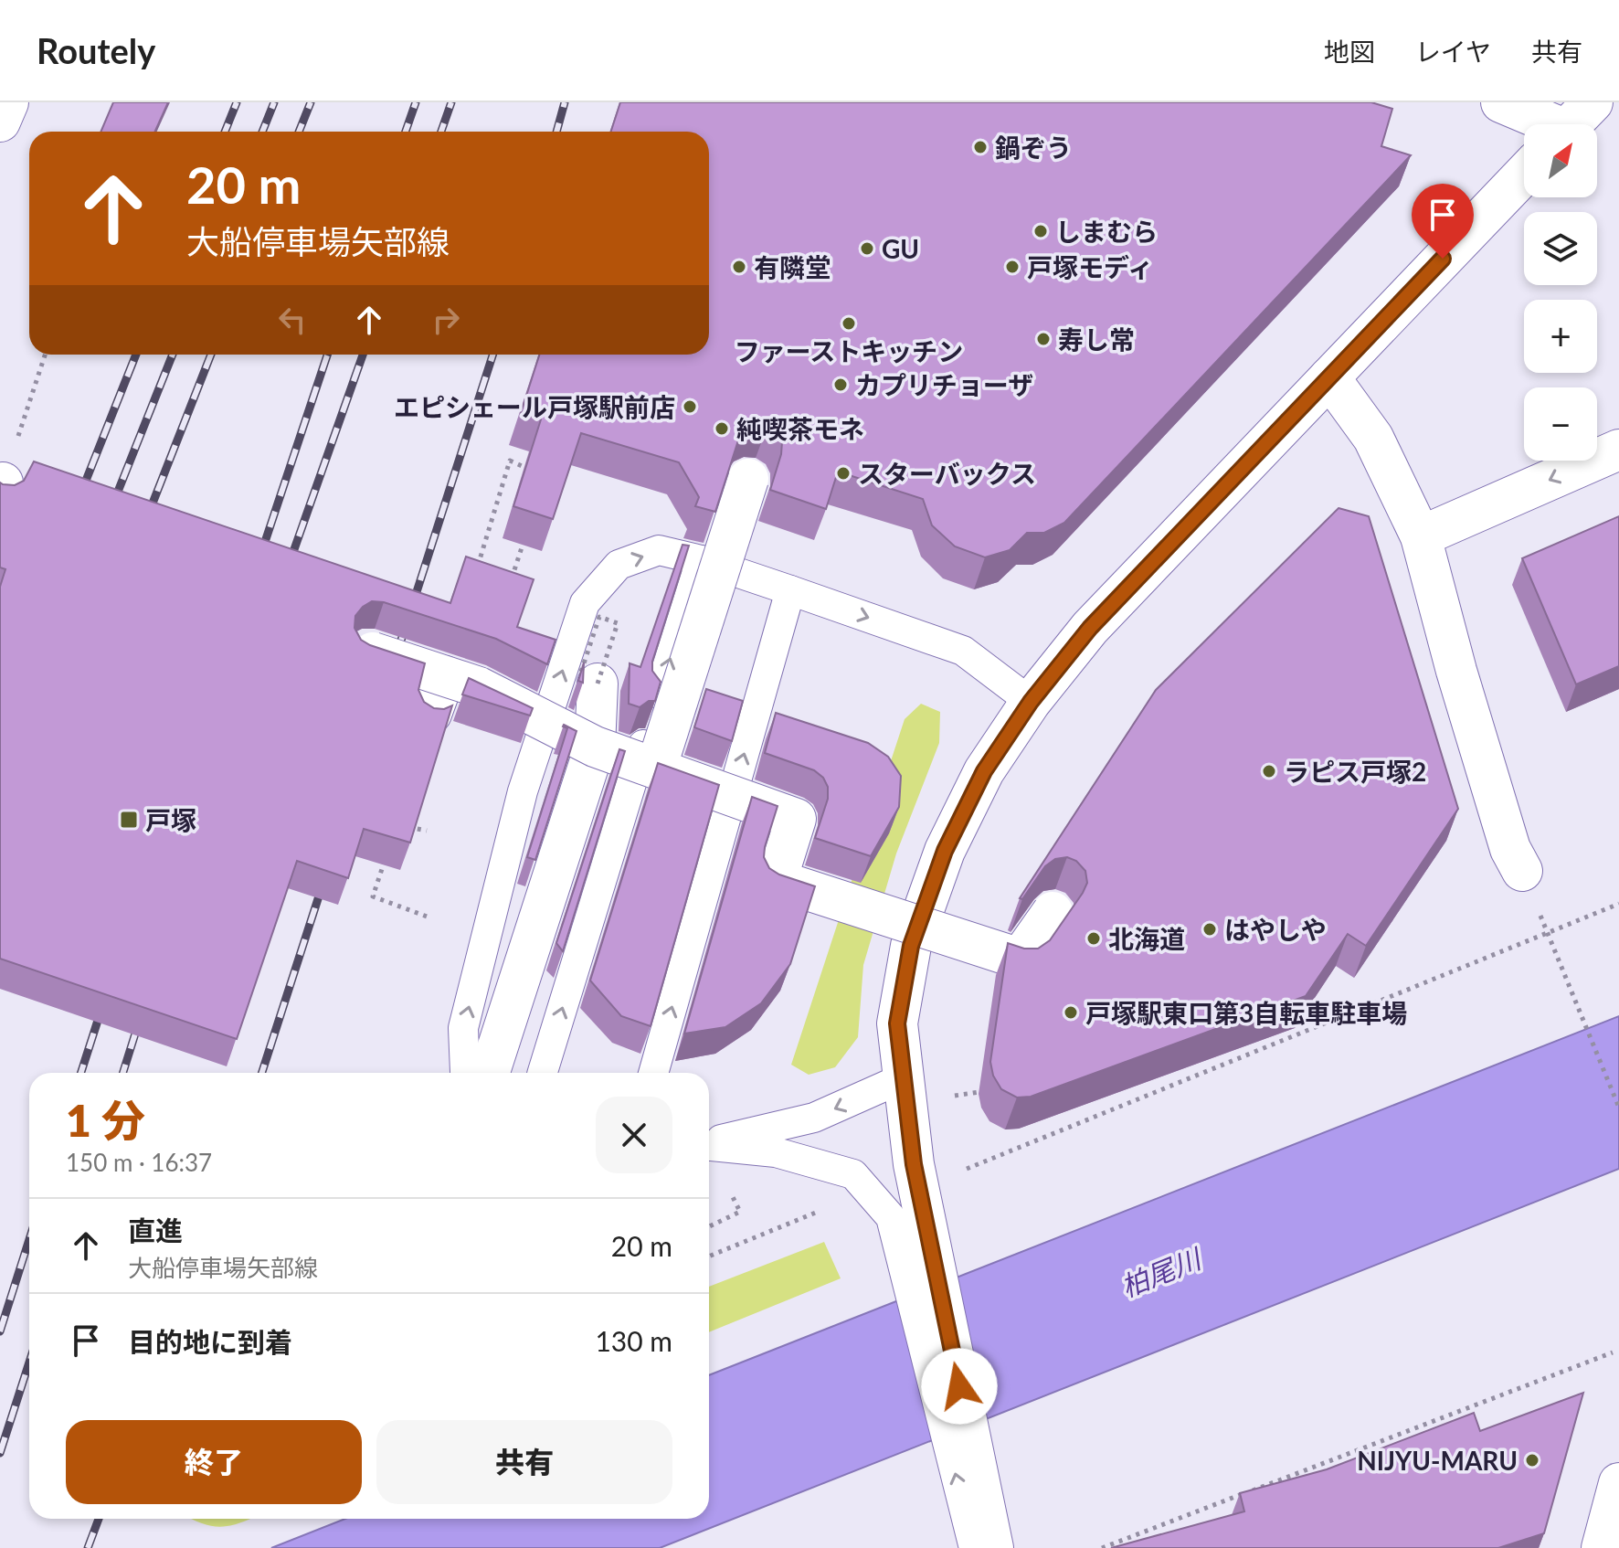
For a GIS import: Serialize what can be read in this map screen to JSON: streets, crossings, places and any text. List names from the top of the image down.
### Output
{
  "water": ["柏尾川"],
  "places": {
    "other": [
      "鍋ぞう",
      "しまむら",
      "GU",
      "有隣堂",
      "戸塚モディ",
      "ファーストキッチン",
      "寿し常",
      "カプリチョーザ",
      "エピシェール戸塚駅前店",
      "純喫茶モネ",
      "スターバックス",
      "ラピス戸塚2",
      "はやしや",
      "北海道",
      "戸塚駅東口第3自転車駐車場",
      "NIJYU-MARU"
    ],
    "transit": ["戸塚"]
  },
  "north": "top right",
  "page": {
    "header": "Routely",
    "nav": ["地図", "レイヤ", "共有"],
    "map_buttons": ["+", "−"],
    "turn": ["20 m", "大船停車場矢部線"],
    "heading": ["1 分", "150 m · 16:37"],
    "list": [
      {
        "name": "直進",
        "note": "大船停車場矢部線",
        "value": "20 m"
      },
      {
        "name": "目的地に到着",
        "value": "130 m"
      }
    ],
    "buttons": ["終了", "共有"]
  }
}
